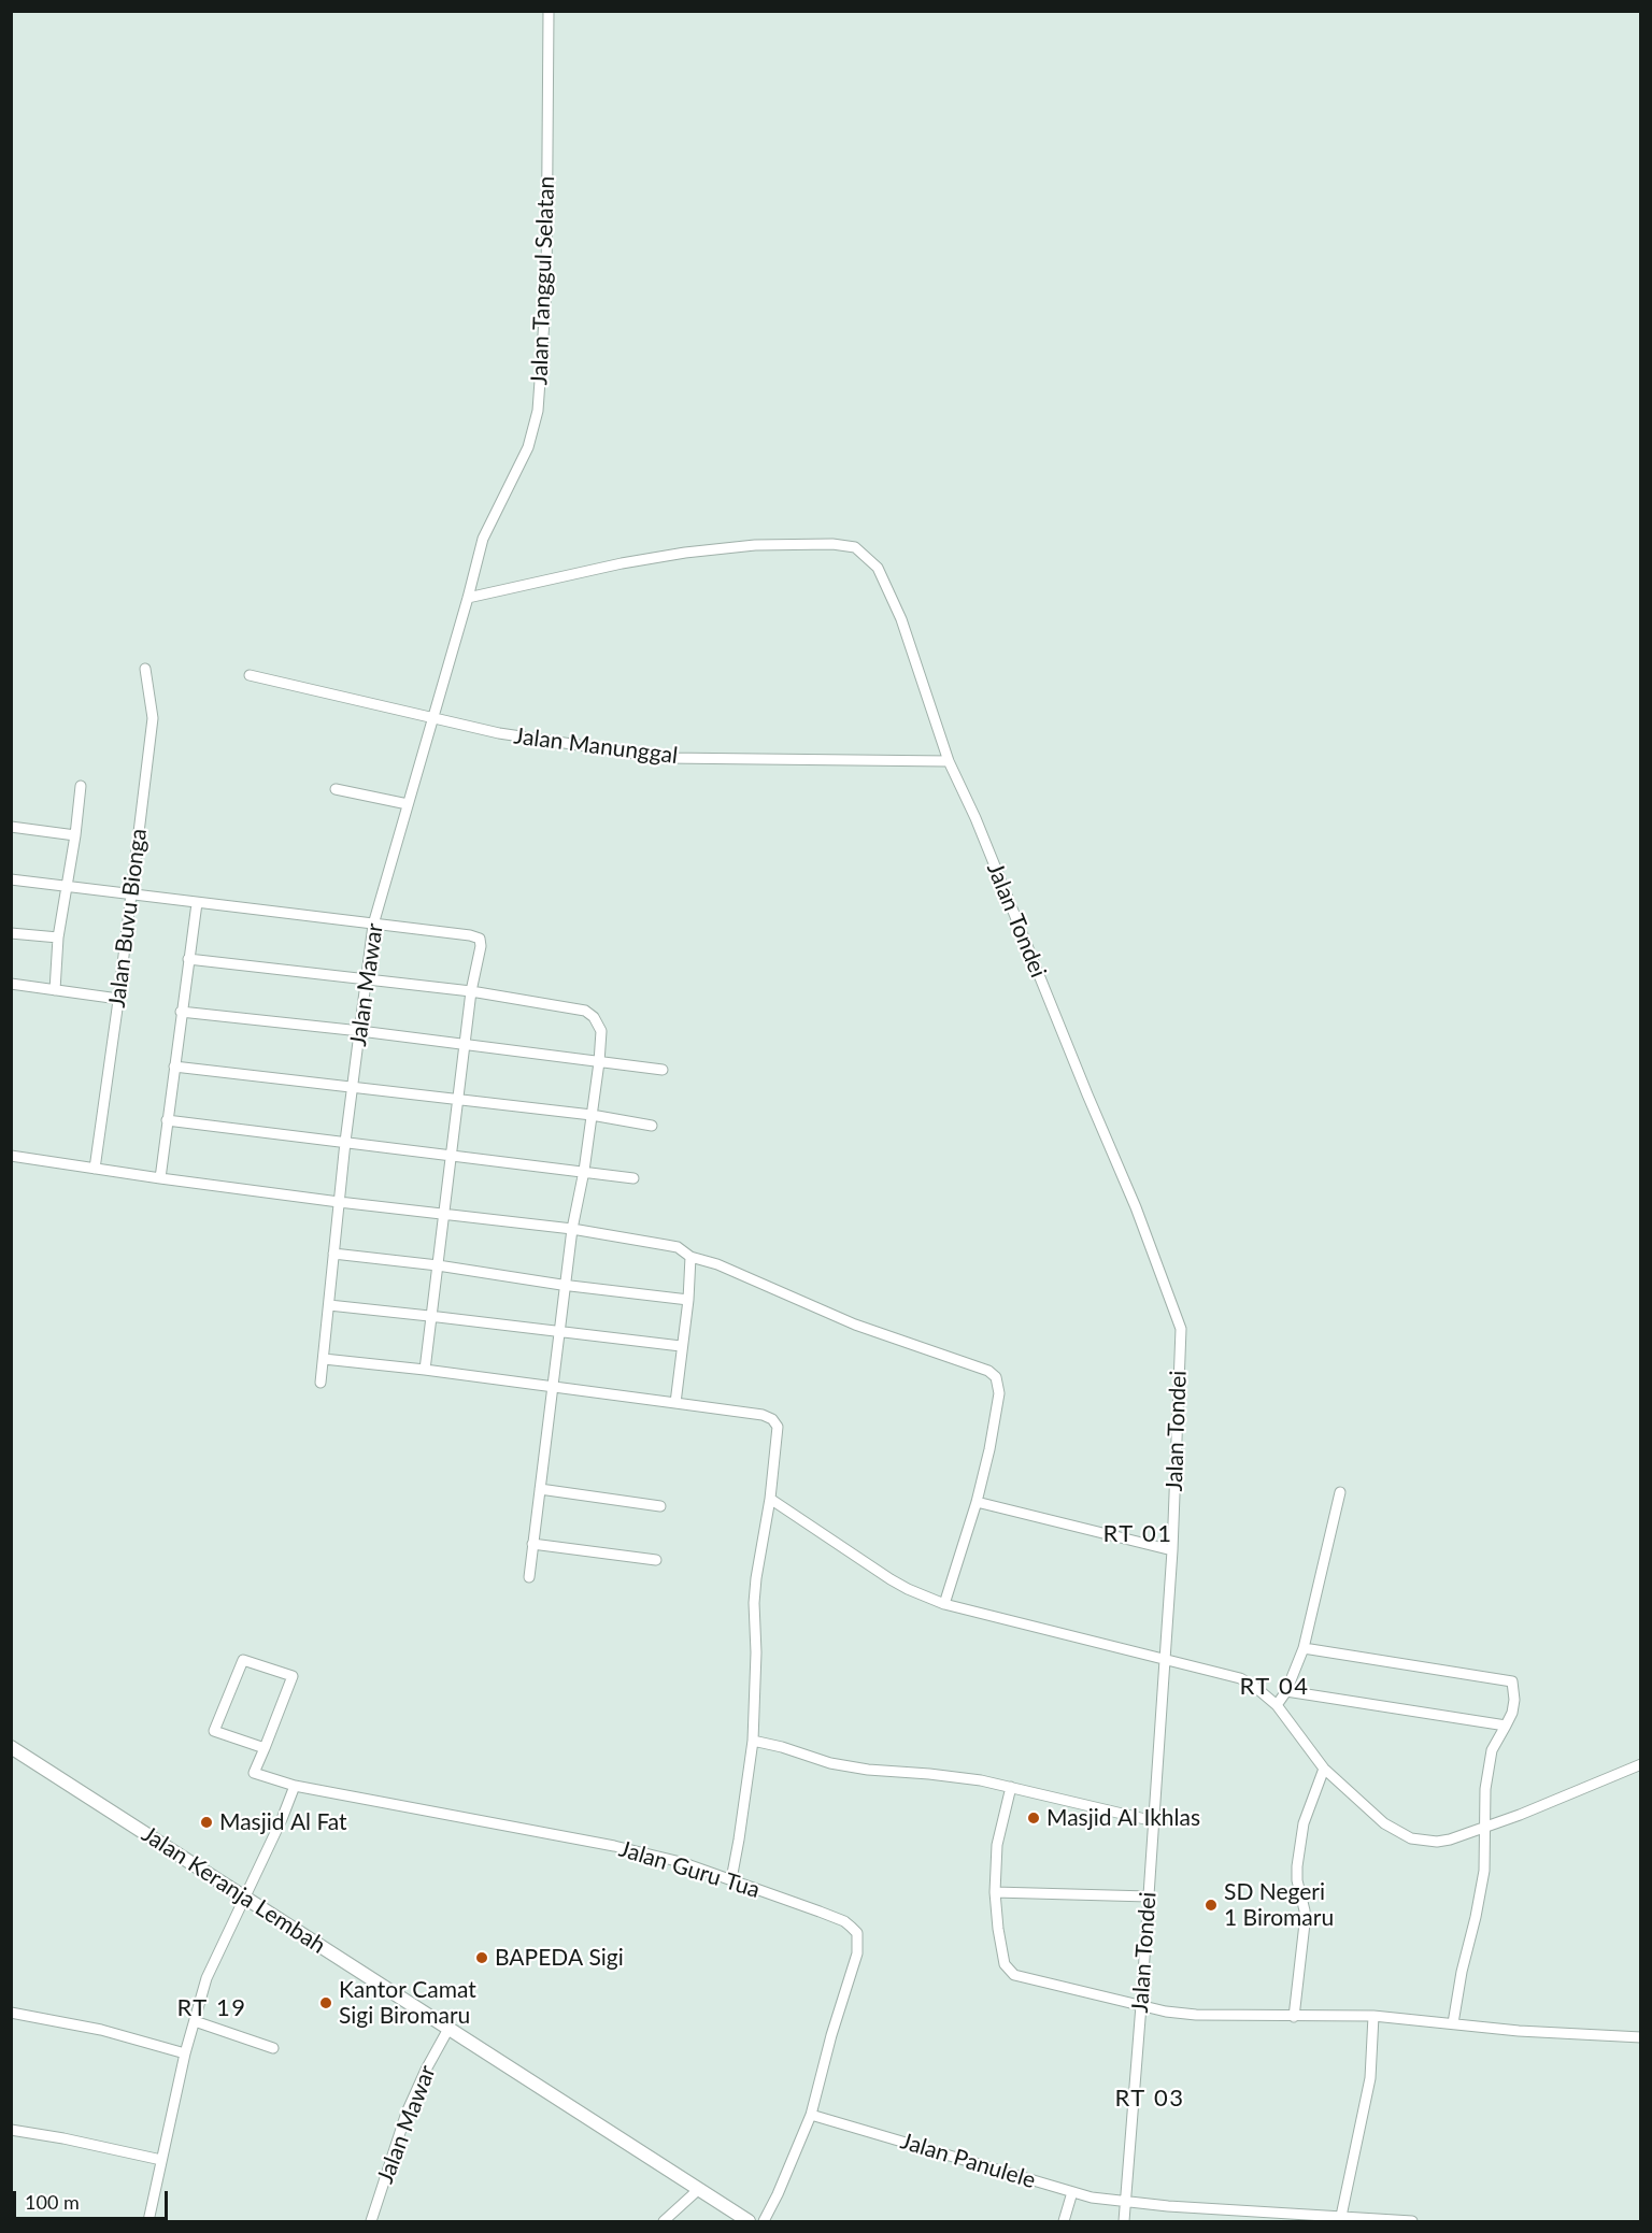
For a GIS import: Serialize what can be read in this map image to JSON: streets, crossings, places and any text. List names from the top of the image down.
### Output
{
  "streets": {
    "main road": ["Jalan Keranja Lembah"],
    "street": [
      "Jalan Tanggul Selatan",
      "Jalan Manunggal",
      "Jalan Buvu Bionga",
      "Jalan Tondei",
      "Jalan Mawar",
      "Jalan Guru Tua",
      "Jalan Panulele"
    ]
  },
  "crossings": [
    ["Jalan Tanggul Selatan", "Jalan Tondei"],
    ["Jalan Tanggul Selatan", "Jalan Mawar"],
    ["Jalan Manunggal", "Jalan Tondei"],
    ["Jalan Manunggal", "Jalan Mawar"],
    ["Jalan Tondei", "Jalan Mawar"],
    ["Jalan Tondei", "Jalan Panulele"],
    ["Jalan Mawar", "Jalan Keranja Lembah"],
    ["Jalan Guru Tua", "Jalan Panulele"]
  ],
  "districts": [
    "RT 01",
    "RT 04",
    "RT 19",
    "RT 03"
  ],
  "places": [
    "Masjid Al Ikhlas",
    "Masjid Al Fat",
    "SD Negeri 1 Biromaru",
    "BAPEDA Sigi",
    "Kantor Camat Sigi Biromaru"
  ],
  "scale_bar": "100 m"
}
